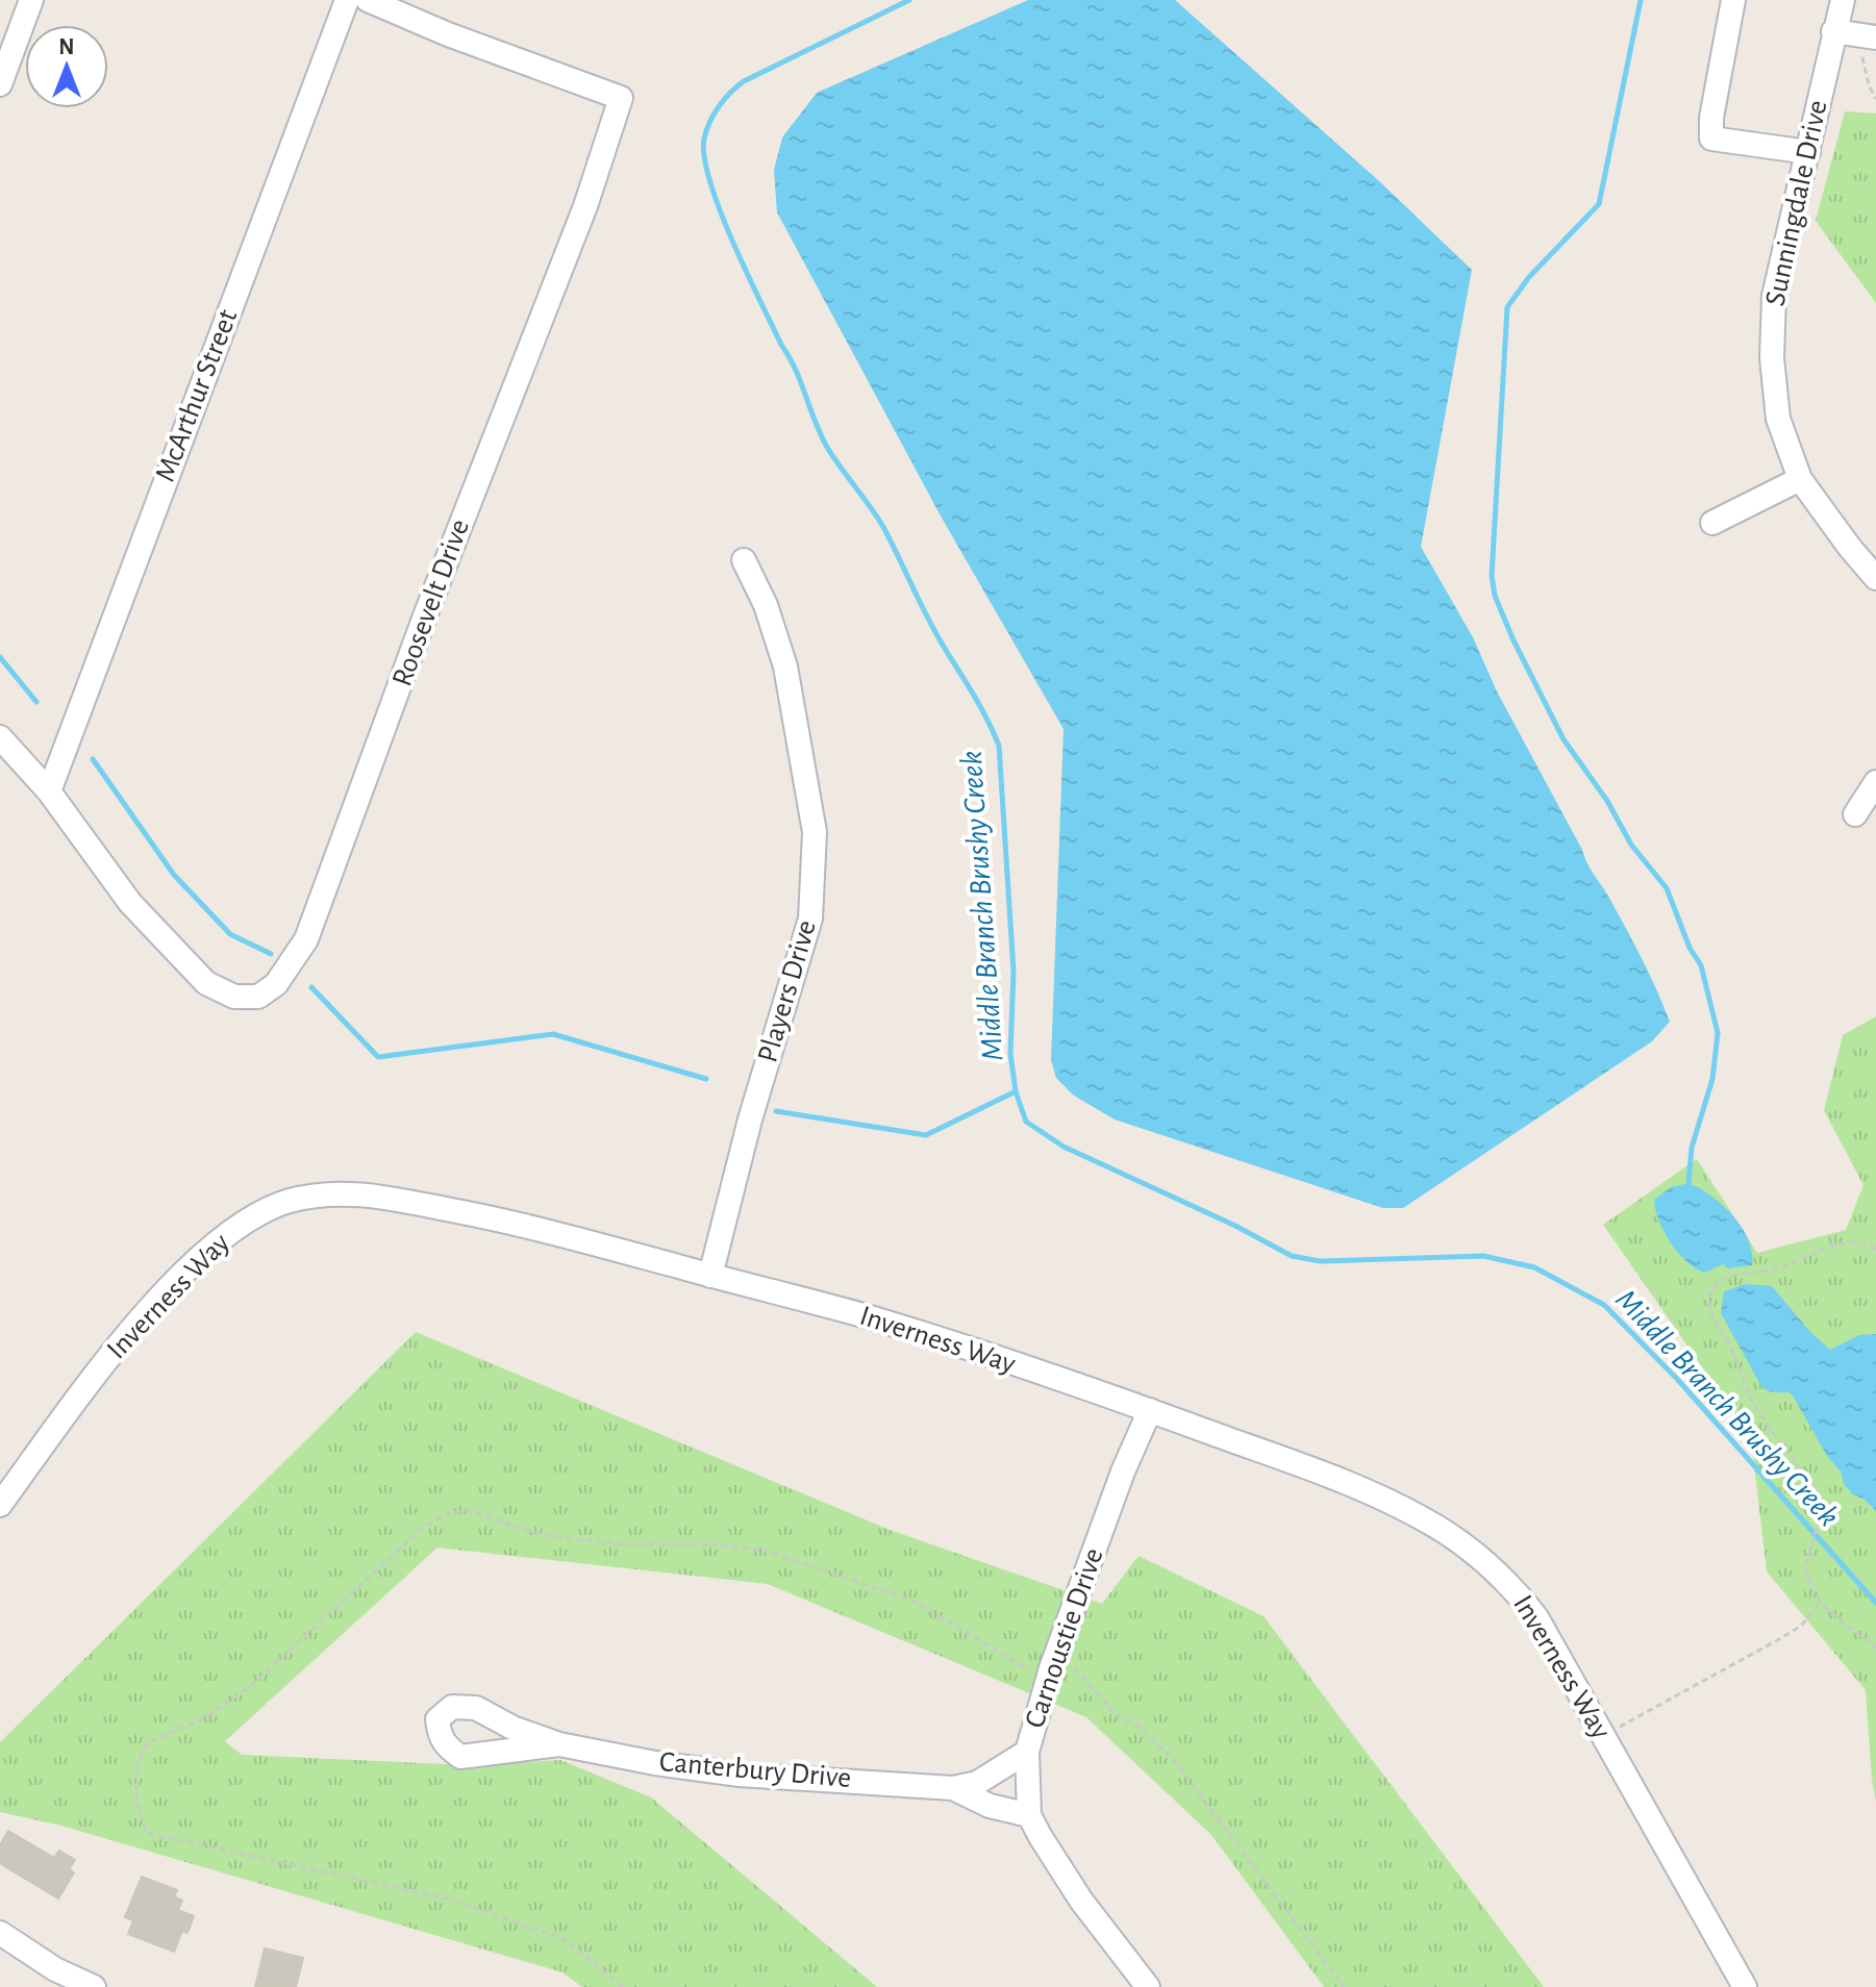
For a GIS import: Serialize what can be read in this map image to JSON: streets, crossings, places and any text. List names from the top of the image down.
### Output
{
  "streets": {
    "street": [
      "Sunningdale Drive",
      "McArthur Street",
      "Roosevelt Drive",
      "Players Drive",
      "Inverness Way",
      "Carnoustie Drive",
      "Canterbury Drive"
    ]
  },
  "crossings": [
    ["McArthur Street", "Roosevelt Drive"],
    ["Players Drive", "Inverness Way"],
    ["Inverness Way", "Carnoustie Drive"],
    ["Carnoustie Drive", "Canterbury Drive"]
  ],
  "water": ["Middle Branch Brushy Creek"],
  "north": "top"
}
